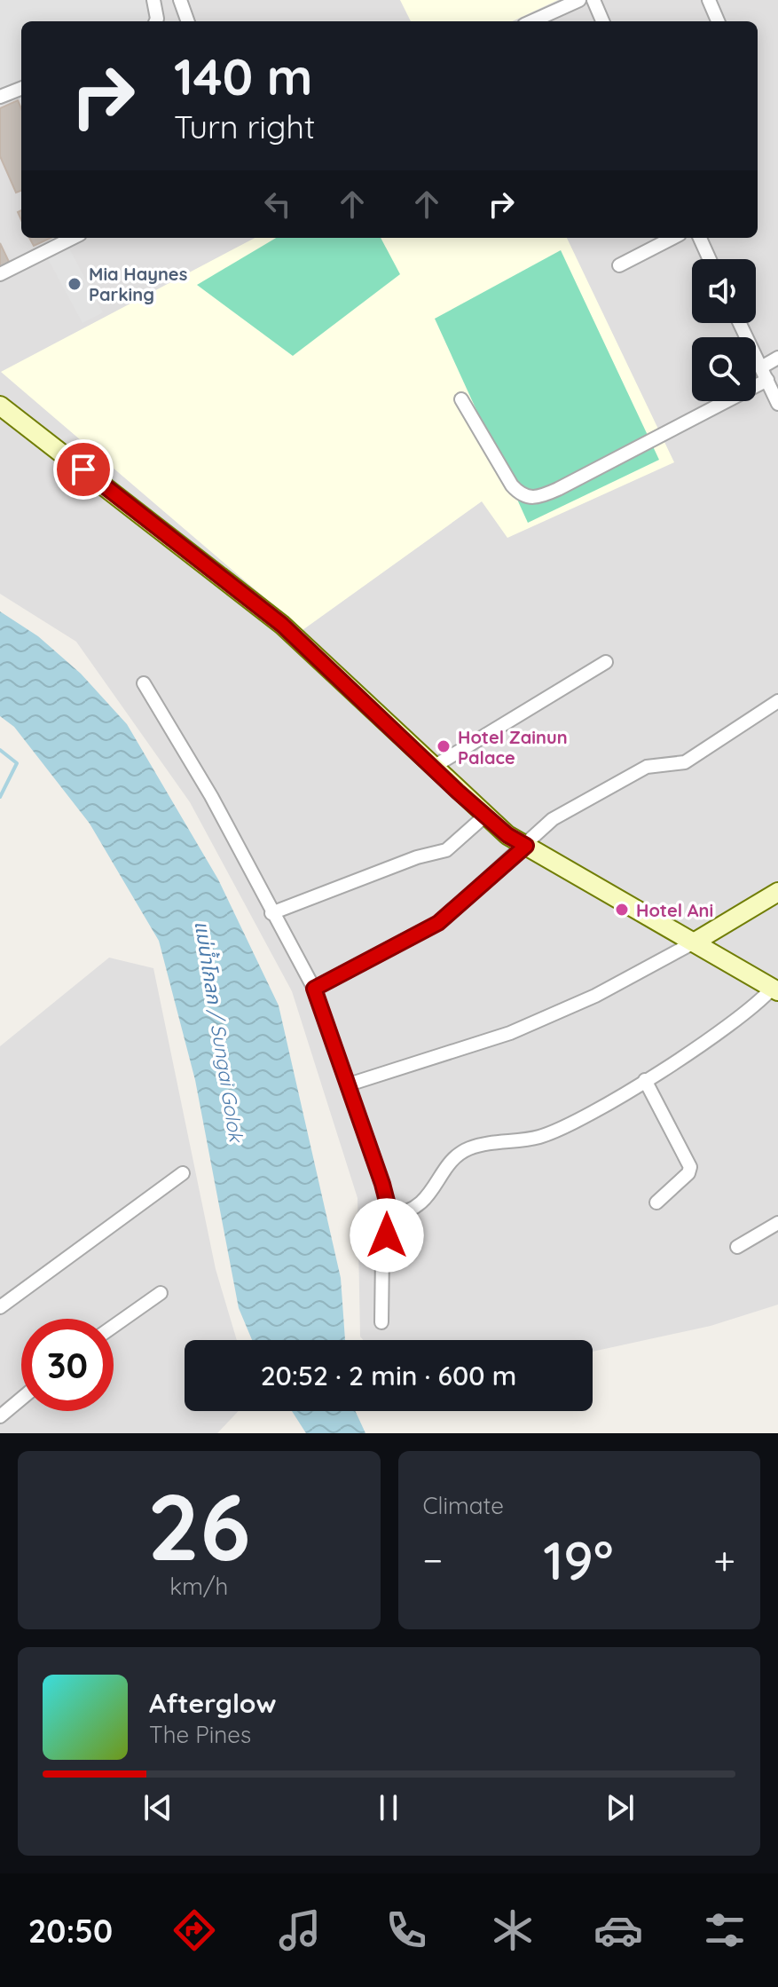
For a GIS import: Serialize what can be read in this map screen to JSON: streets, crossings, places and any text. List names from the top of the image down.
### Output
{
  "water": ["แม่น้ำโกลก / Sungai Golok"],
  "places": ["Mia Haynes Parking", "Hotel Zainun Palace", "Hotel Ani"],
  "page": {
    "turn": ["140 m", "Turn right"],
    "limit": "30",
    "trip": "20:52 · 2 min · 600 m",
    "tile": [
      ["26", "km/h"],
      "Climate"
    ],
    "heat": ["−", "19°", "+"],
    "song": ["Afterglow", "The Pines"],
    "tabs": "20:50"
  }
}
